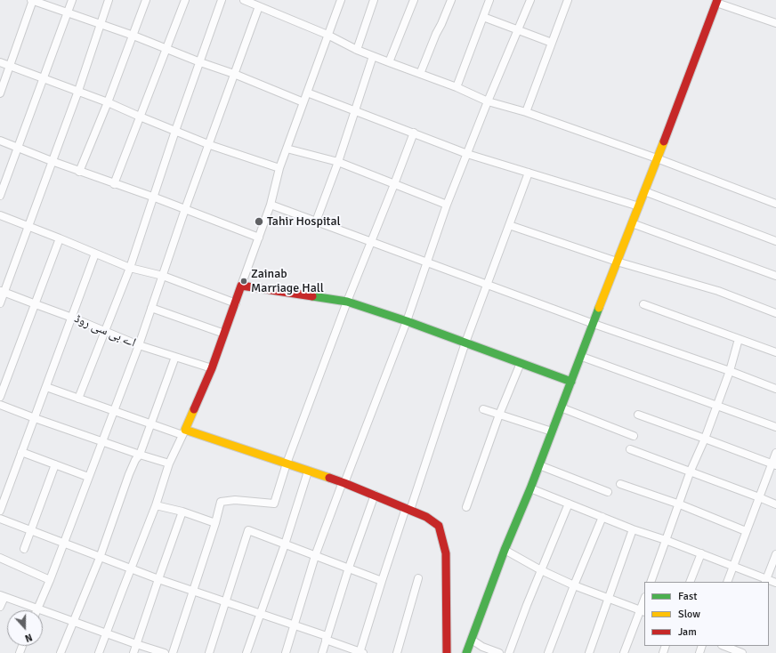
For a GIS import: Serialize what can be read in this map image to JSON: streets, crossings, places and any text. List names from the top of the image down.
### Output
{
  "streets": {
    "street": ["اے بی سی روڈ"]
  },
  "places": ["Tahir Hospital", "Zainab Marriage Hall"],
  "legend": ["Fast", "Slow", "Jam"],
  "north": "bottom"
}
